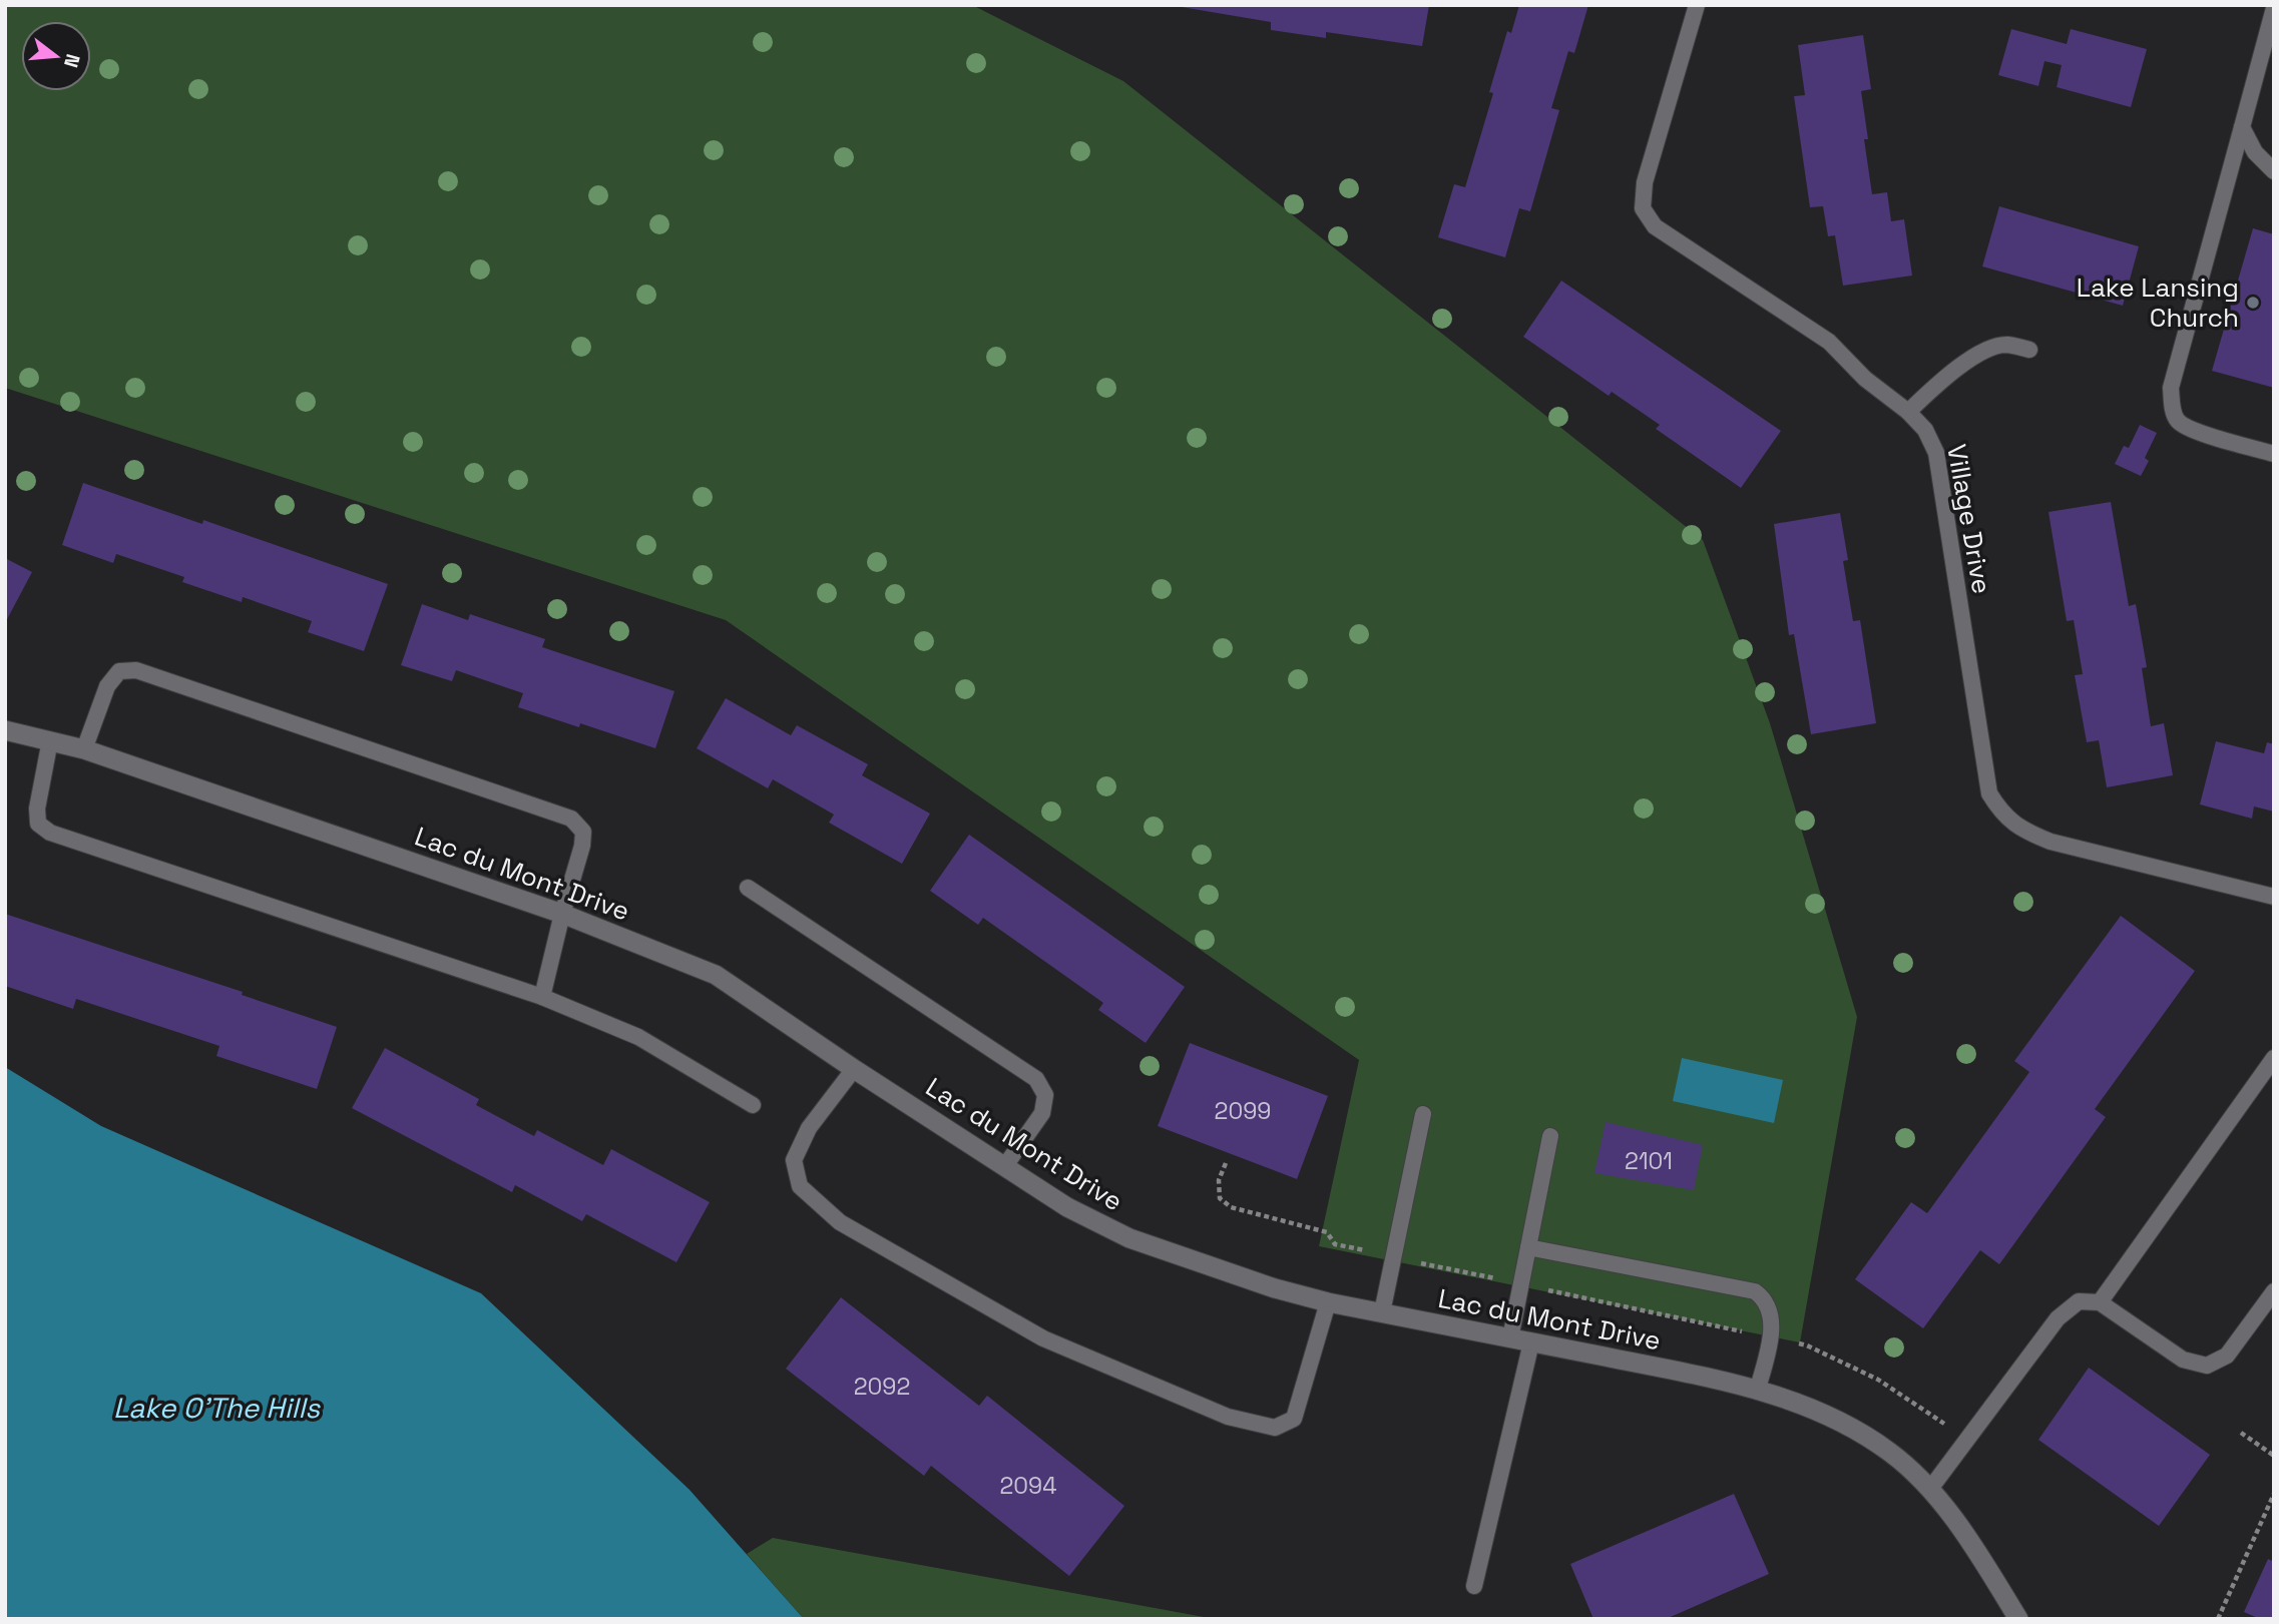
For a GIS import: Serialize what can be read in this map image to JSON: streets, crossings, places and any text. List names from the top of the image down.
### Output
{
  "streets": {
    "street": ["Lac du Mont Drive"],
    "lane": ["Village Drive"]
  },
  "water": ["Lake O'The Hills"],
  "places": ["Lake Lansing Church"],
  "house_numbers": [
    "2099",
    "2101",
    "2092",
    "2094"
  ],
  "north": "right"
}
